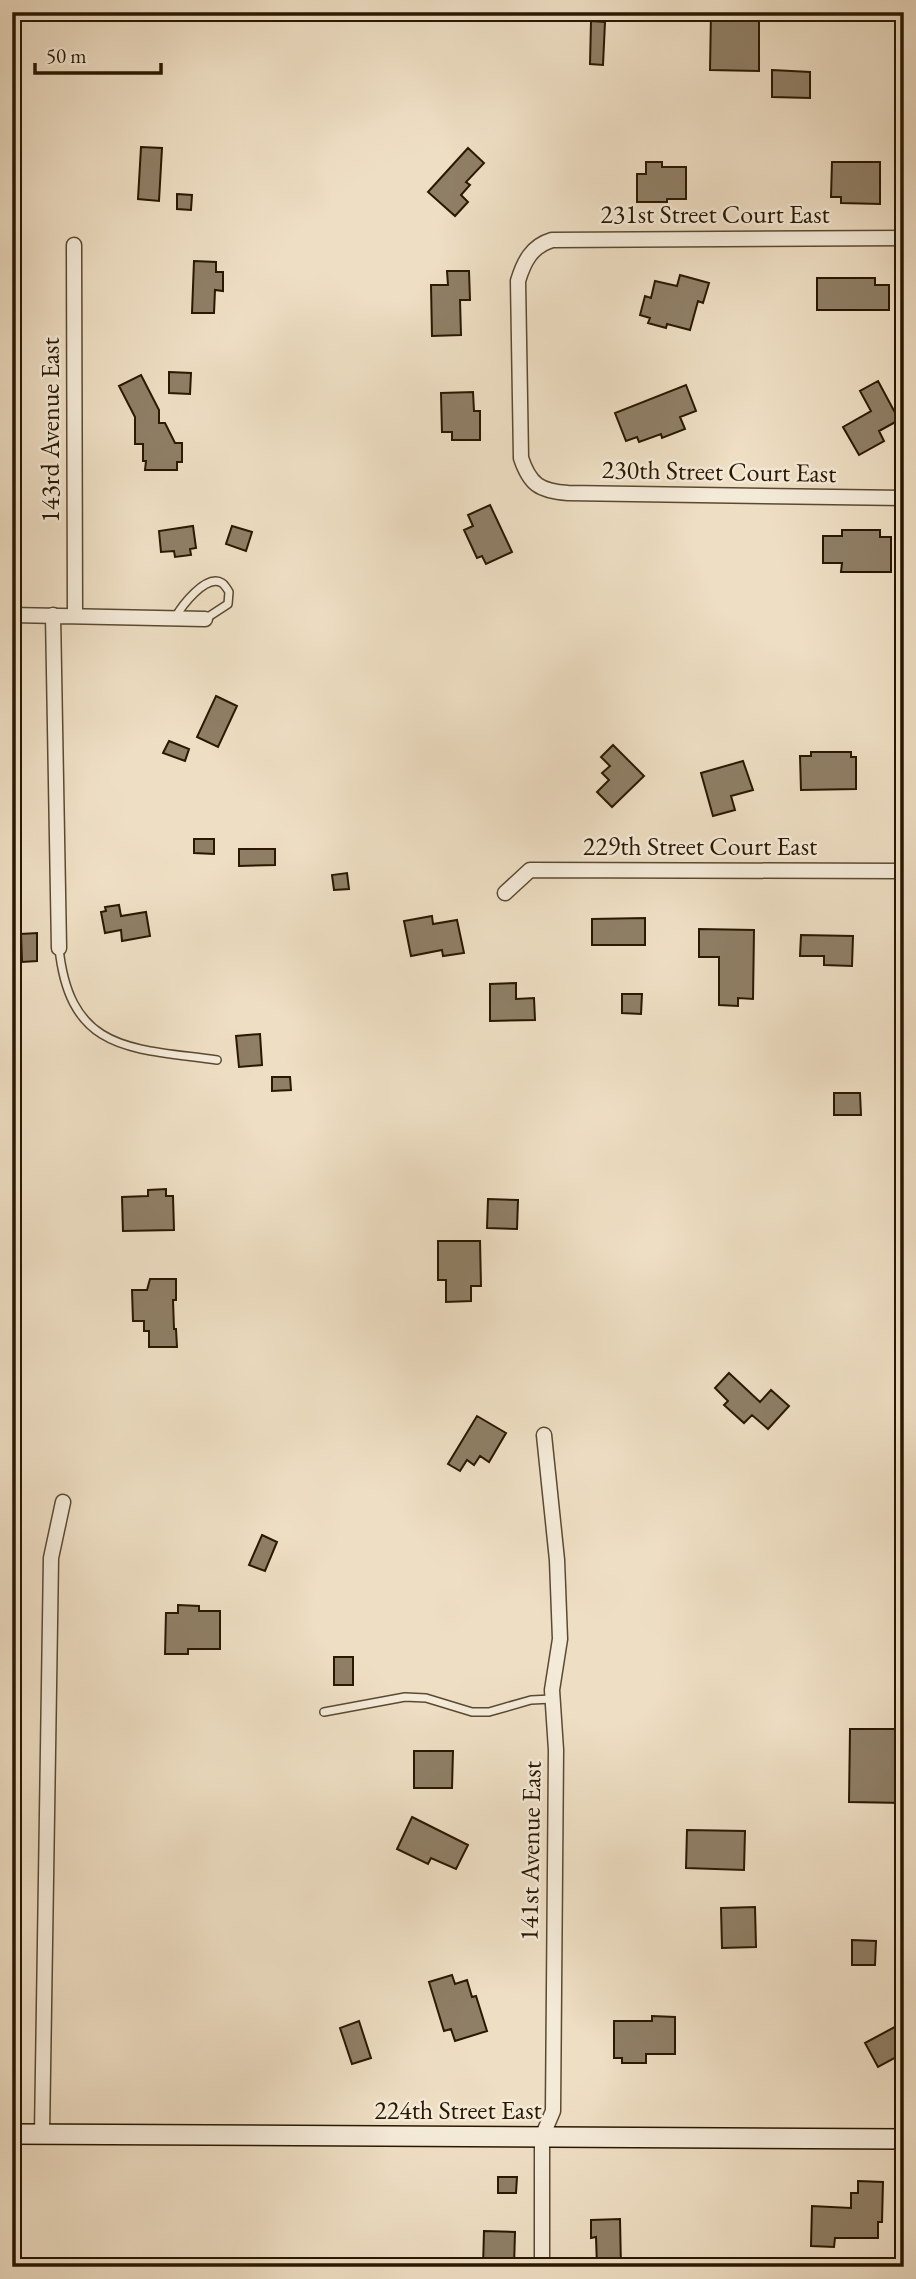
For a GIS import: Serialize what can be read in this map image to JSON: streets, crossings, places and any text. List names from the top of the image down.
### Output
{
  "streets": {
    "street": [
      "231st Street Court East",
      "143rd Avenue East",
      "230th Street Court East",
      "229th Street Court East",
      "141st Avenue East",
      "224th Street East"
    ]
  },
  "crossings": [
    ["231st Street Court East", "230th Street Court East"],
    ["141st Avenue East", "224th Street East"]
  ],
  "scale_bar": "50 m"
}
